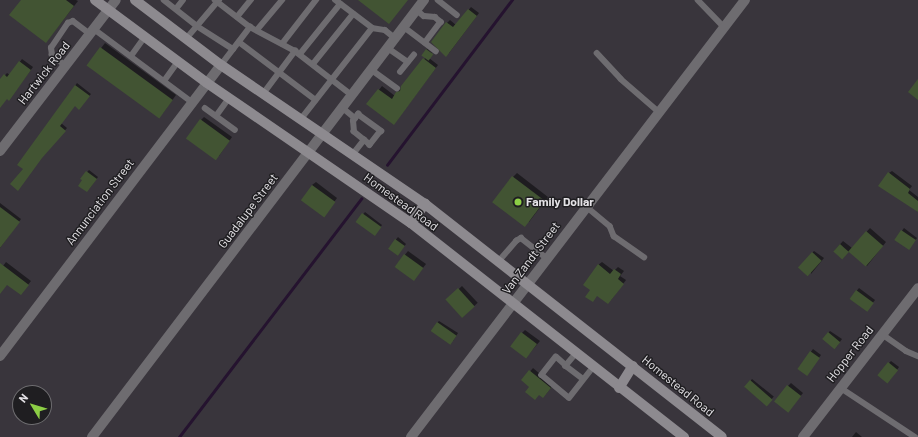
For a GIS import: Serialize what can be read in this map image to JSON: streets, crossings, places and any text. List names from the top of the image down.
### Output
{
  "streets": {
    "main road": ["Homestead Road"],
    "street": [
      "Hartwick Road",
      "Annunciation Street",
      "Guadalupe Street",
      "Van Zandt Street",
      "Hopper Road"
    ]
  },
  "crossings": [
    ["Hartwick Road", "Homestead Road"],
    ["Annunciation Street", "Homestead Road"],
    ["Homestead Road", "Guadalupe Street"],
    ["Homestead Road", "Van Zandt Street"]
  ],
  "places": ["Family Dollar"],
  "north": "top left"
}
